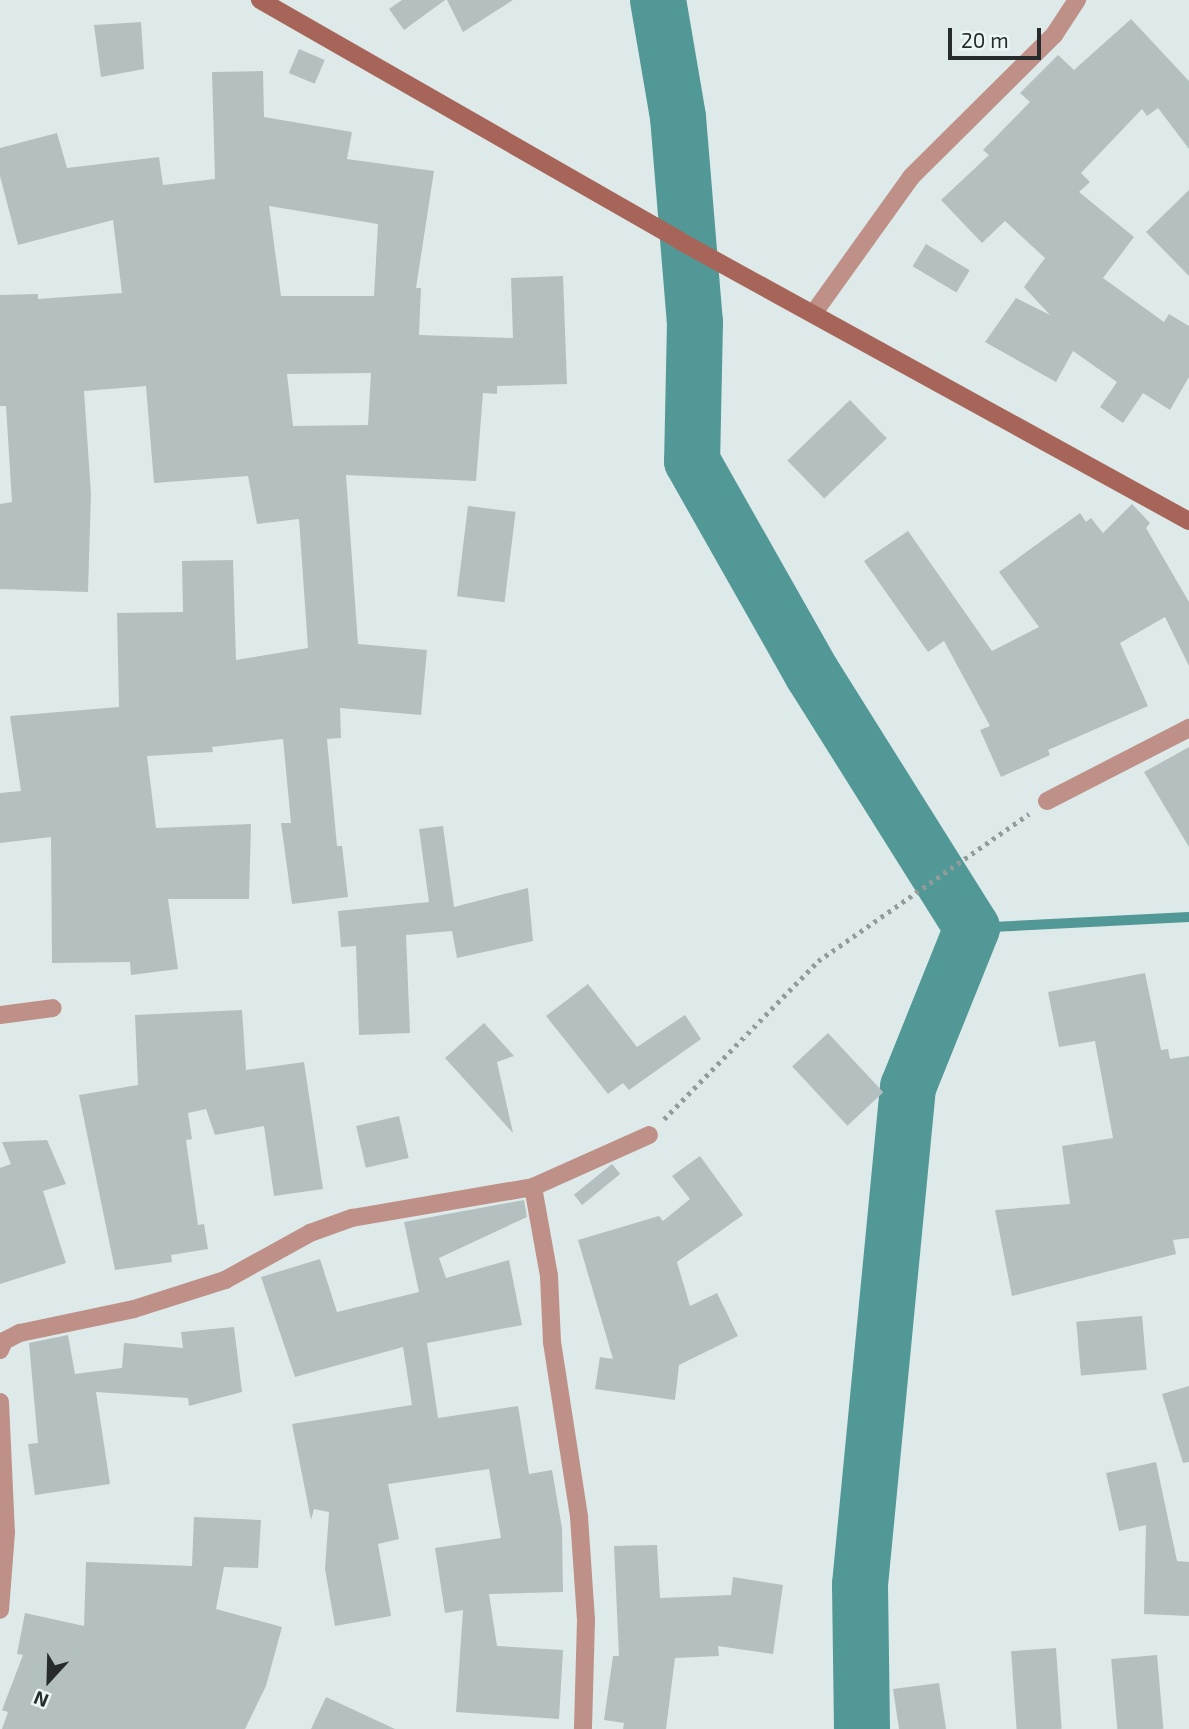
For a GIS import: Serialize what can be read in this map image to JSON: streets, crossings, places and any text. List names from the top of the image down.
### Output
{
  "scale_bar": "20 m",
  "north": "bottom"
}
